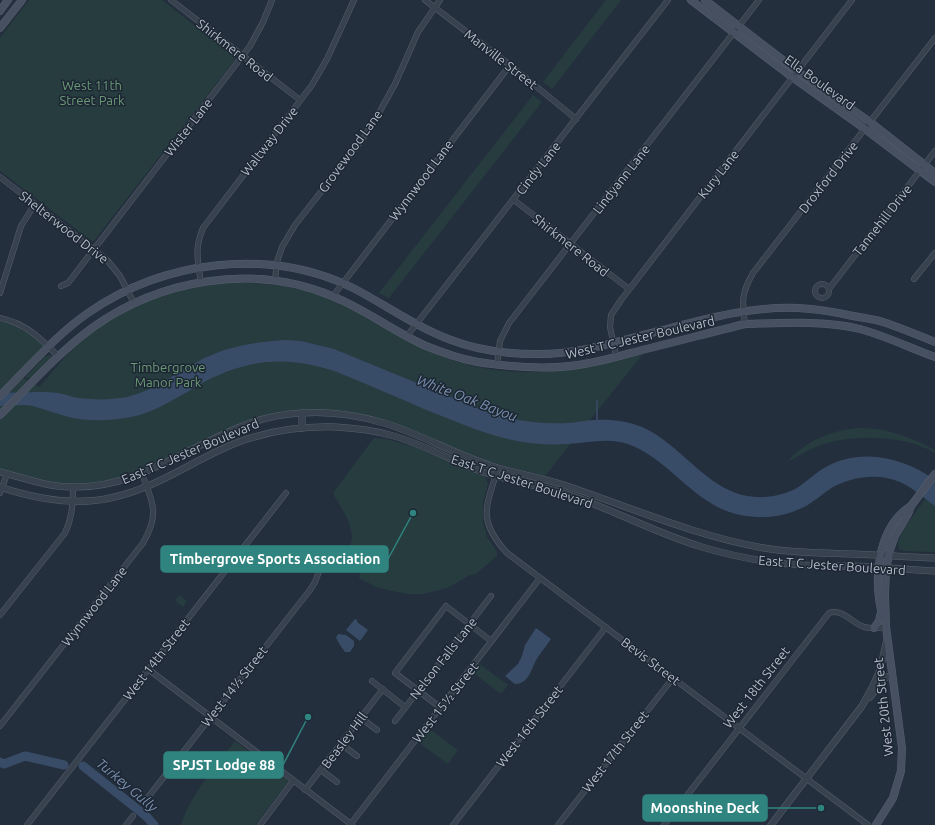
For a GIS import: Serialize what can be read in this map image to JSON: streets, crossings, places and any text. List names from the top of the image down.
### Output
{
  "streets": {
    "main road": ["Ella Boulevard", "West T C Jester Boulevard", "West 20th Street"],
    "street": [
      "Shirkmere Road",
      "Manville Street",
      "Wister Lane",
      "Waltway Drive",
      "Grovewood Lane",
      "Cindy Lane",
      "Kury Lane",
      "Droxford Drive",
      "Lindyann Lane",
      "Wynnwood Lane",
      "Tannehill Drive",
      "Shelterwood Drive",
      "East T C Jester Boulevard",
      "Nelson Falls Lane",
      "West 14th Street",
      "Bevis Street",
      "West 14½ Street",
      "West 18th Street",
      "West 15½ Street",
      "West 16th Street",
      "Beasley Hill",
      "West 17th Street"
    ]
  },
  "crossings": [
    ["Shirkmere Road", "Wister Lane"],
    ["Shirkmere Road", "Waltway Drive"],
    ["Shirkmere Road", "Cindy Lane"],
    ["Shirkmere Road", "Kury Lane"],
    ["Shirkmere Road", "Lindyann Lane"],
    ["Manville Street", "Grovewood Lane"],
    ["Manville Street", "Cindy Lane"],
    ["Manville Street", "Wynnwood Lane"],
    ["Ella Boulevard", "Kury Lane"],
    ["Ella Boulevard", "Droxford Drive"],
    ["Ella Boulevard", "Lindyann Lane"],
    ["Ella Boulevard", "Tannehill Drive"],
    ["Wister Lane", "Shelterwood Drive"],
    ["Waltway Drive", "West T C Jester Boulevard"],
    ["Grovewood Lane", "West T C Jester Boulevard"],
    ["Cindy Lane", "West T C Jester Boulevard"],
    ["Kury Lane", "West T C Jester Boulevard"],
    ["Droxford Drive", "West T C Jester Boulevard"],
    ["Lindyann Lane", "West T C Jester Boulevard"],
    ["Wynnwood Lane", "West T C Jester Boulevard"],
    ["Wynnwood Lane", "East T C Jester Boulevard"],
    ["Shelterwood Drive", "West T C Jester Boulevard"],
    ["East T C Jester Boulevard", "Bevis Street"],
    ["East T C Jester Boulevard", "West 20th Street"],
    ["Bevis Street", "West 18th Street"],
    ["Bevis Street", "West 15½ Street"],
    ["Bevis Street", "West 16th Street"],
    ["Bevis Street", "West 17th Street"],
    ["West 18th Street", "West 20th Street"]
  ],
  "water": ["White Oak Bayou", "Turkey Gully"],
  "parks": ["West 11th Street Park", "Timbergrove Manor Park"],
  "places": ["Timbergrove Sports Association", "SPJST Lodge 88", "Moonshine Deck"]
}
